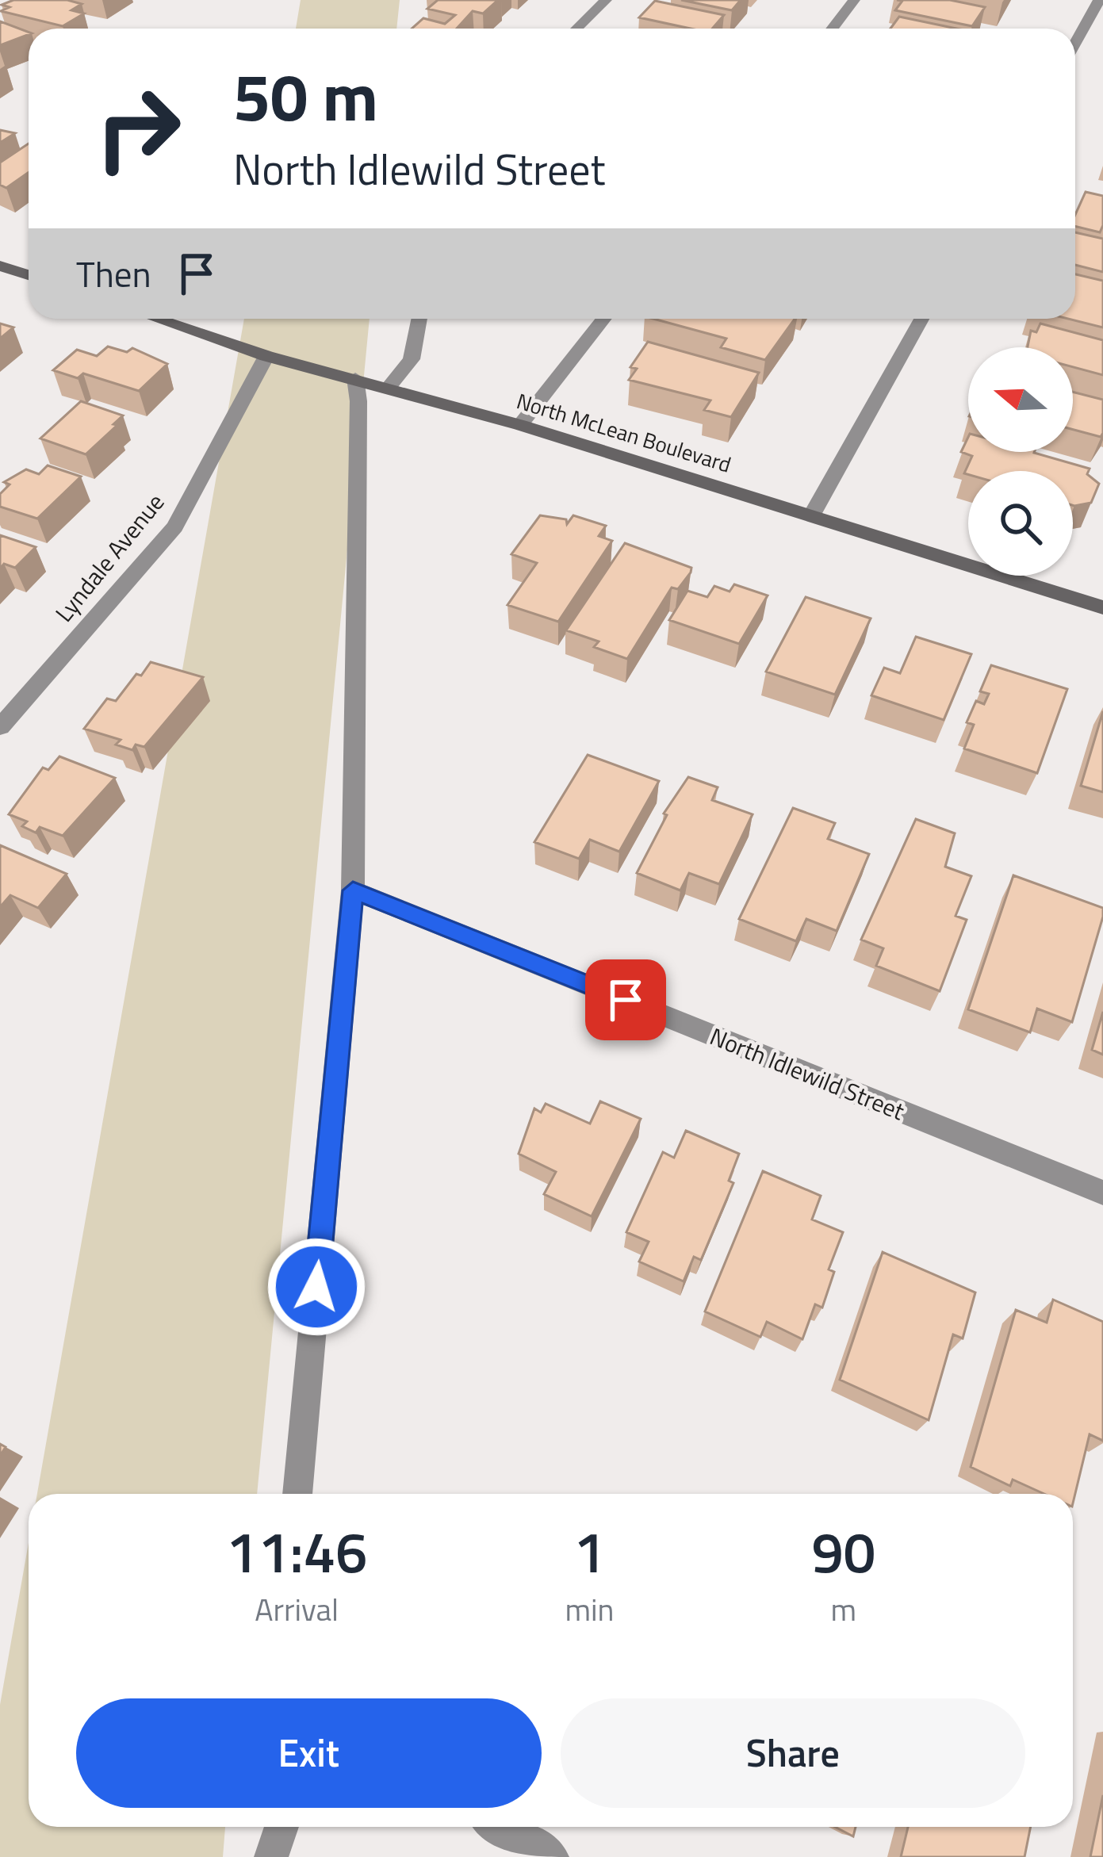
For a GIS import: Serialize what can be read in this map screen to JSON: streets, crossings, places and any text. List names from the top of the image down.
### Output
{
  "streets": {
    "main road": ["North McLean Boulevard"],
    "street": ["Lyndale Avenue", "North Idlewild Street"]
  },
  "crossings": [
    ["North McLean Boulevard", "Lyndale Avenue"]
  ],
  "north": "left",
  "page": {
    "turn": ["50 m", "North Idlewild Street"],
    "then": "Then",
    "eta": [
      "11:46",
      "Arrival",
      "1",
      "min",
      "90",
      "m"
    ],
    "buttons": ["Exit", "Share"]
  }
}
